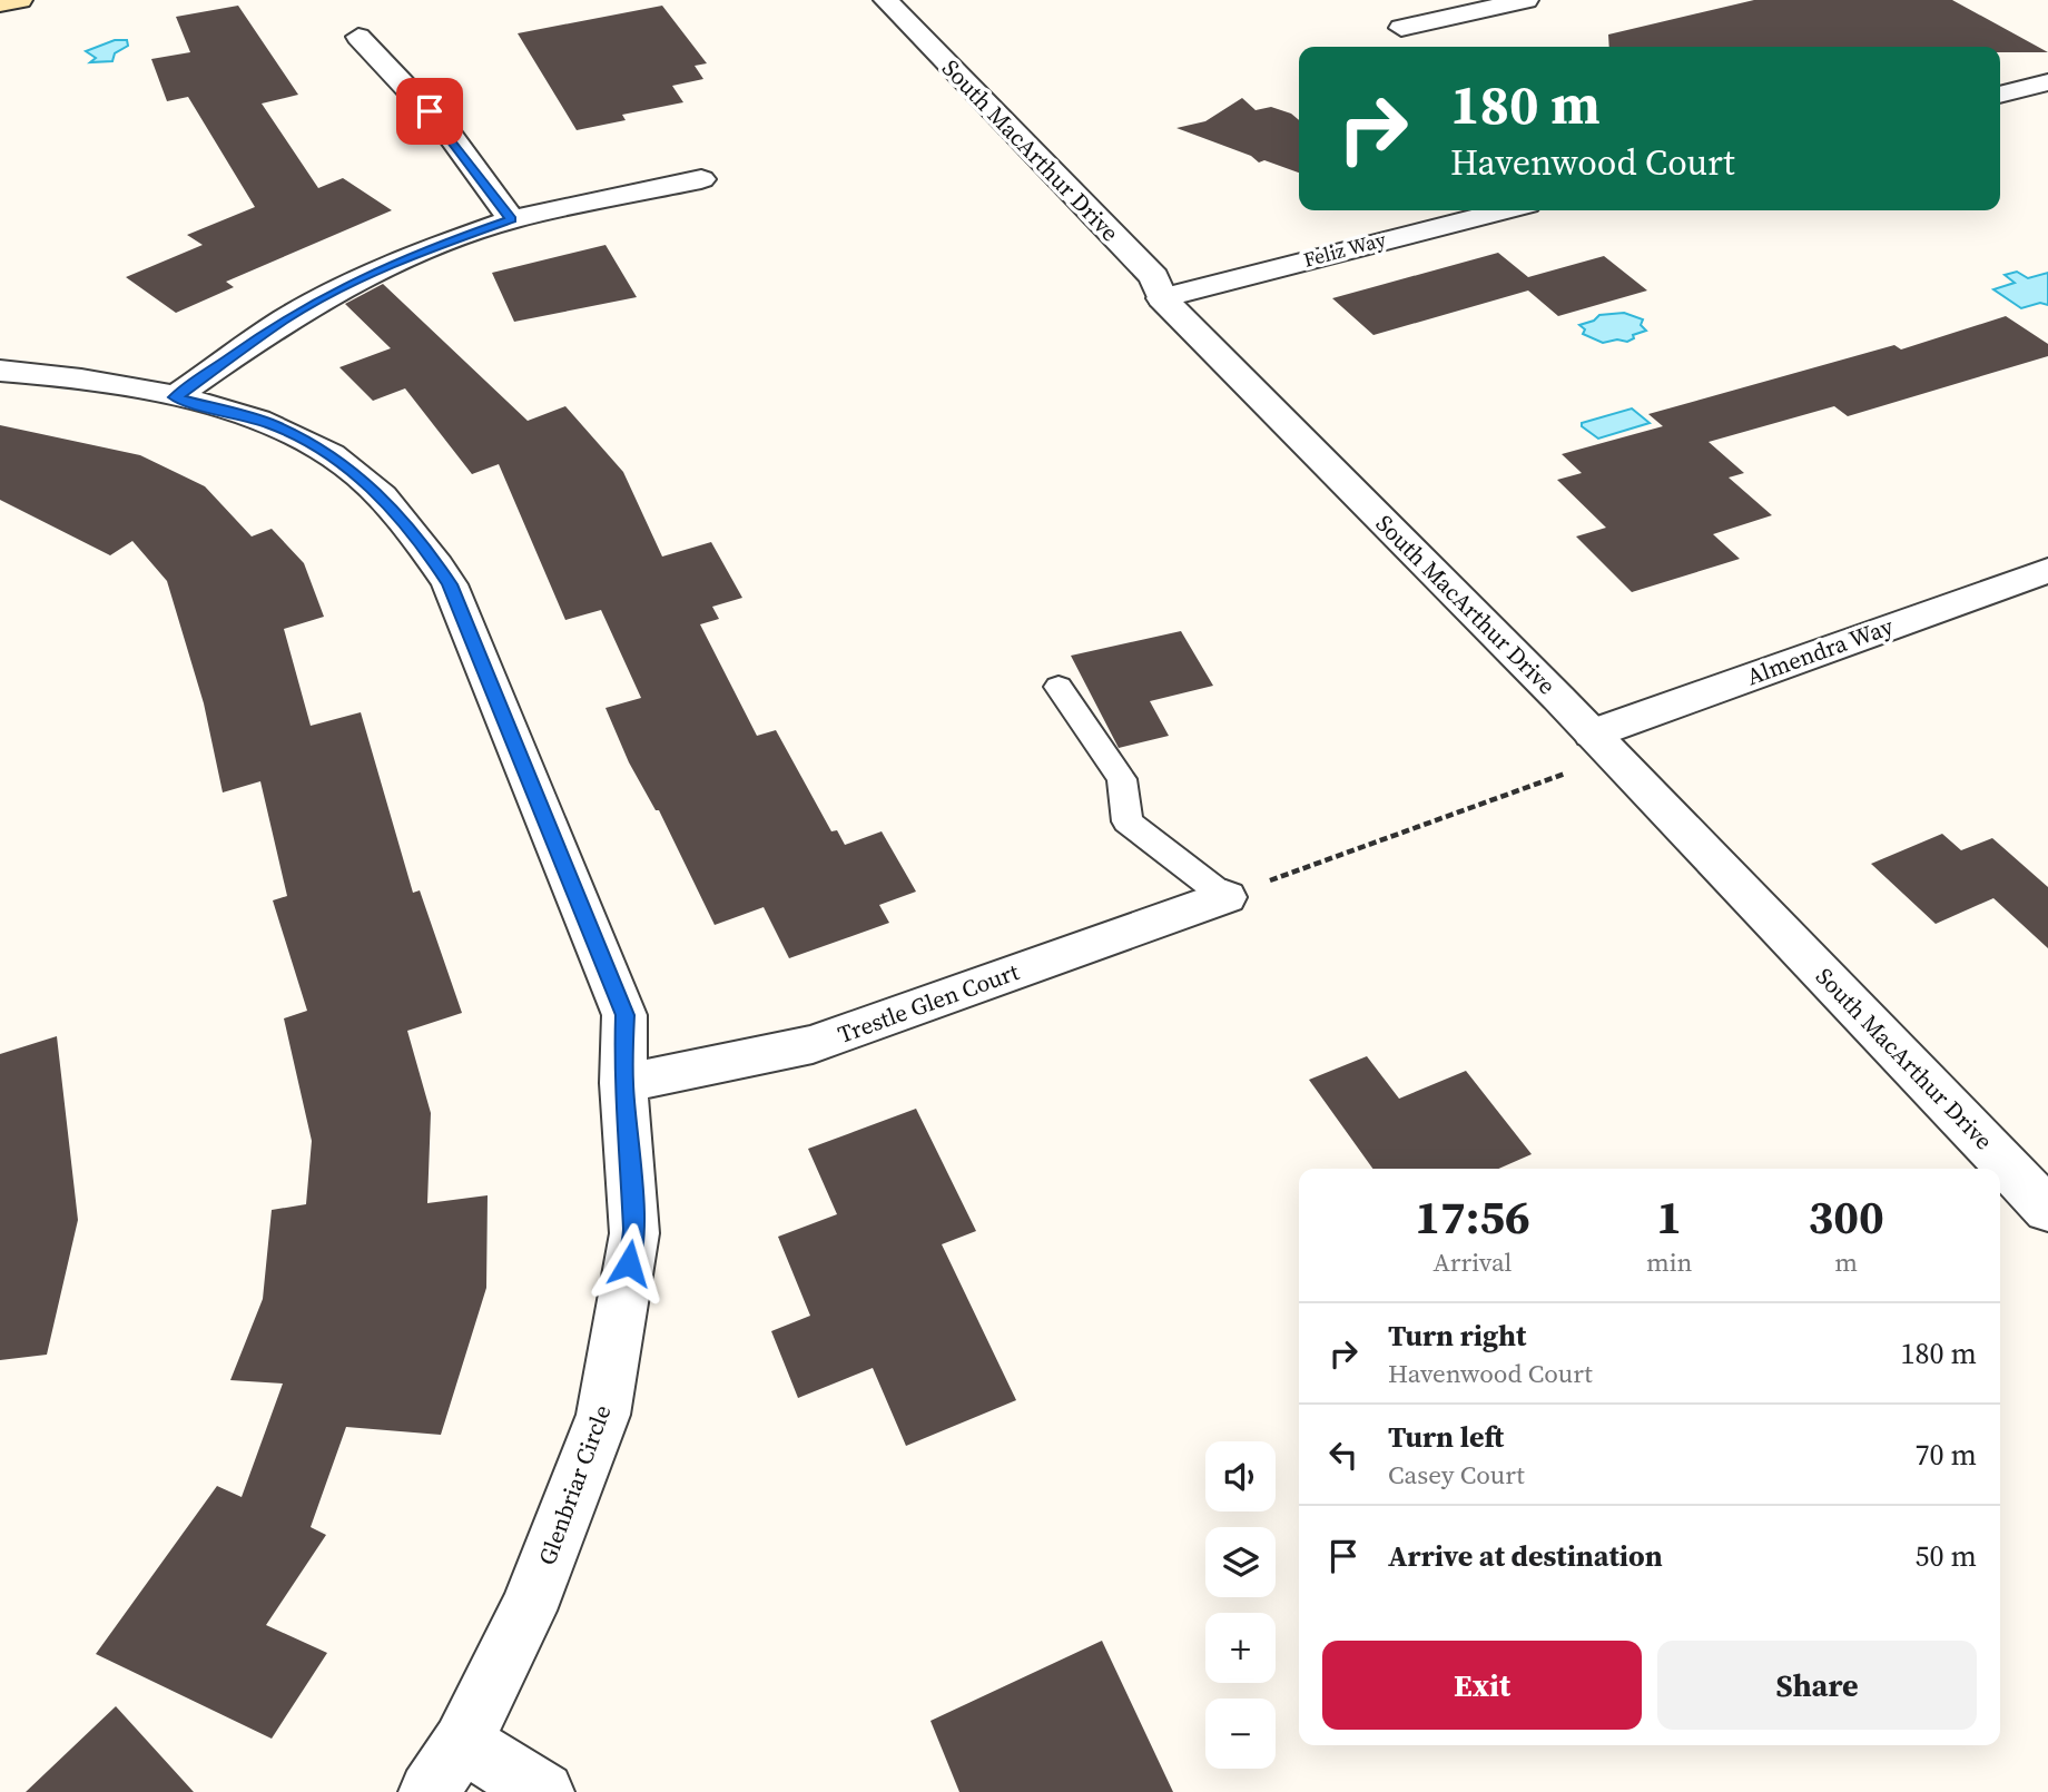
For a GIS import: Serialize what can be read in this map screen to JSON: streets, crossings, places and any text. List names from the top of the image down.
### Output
{
  "streets": {
    "street": [
      "South MacArthur Drive",
      "Feliz Way",
      "Almendra Way",
      "Trestle Glen Court",
      "Glenbriar Circle"
    ]
  },
  "crossings": [
    ["South MacArthur Drive", "Feliz Way"],
    ["South MacArthur Drive", "Almendra Way"],
    ["Trestle Glen Court", "Glenbriar Circle"]
  ],
  "page": {
    "turn": ["180 m", "Havenwood Court"],
    "eta": [
      "17:56",
      "Arrival",
      "1",
      "min",
      "300",
      "m"
    ],
    "list": [
      {
        "name": "Turn right",
        "note": "Havenwood Court",
        "value": "180 m"
      },
      {
        "name": "Turn left",
        "note": "Casey Court",
        "value": "70 m"
      },
      {
        "name": "Arrive at destination",
        "value": "50 m"
      }
    ],
    "map_buttons": ["+", "−"],
    "buttons": ["Exit", "Share"]
  }
}
